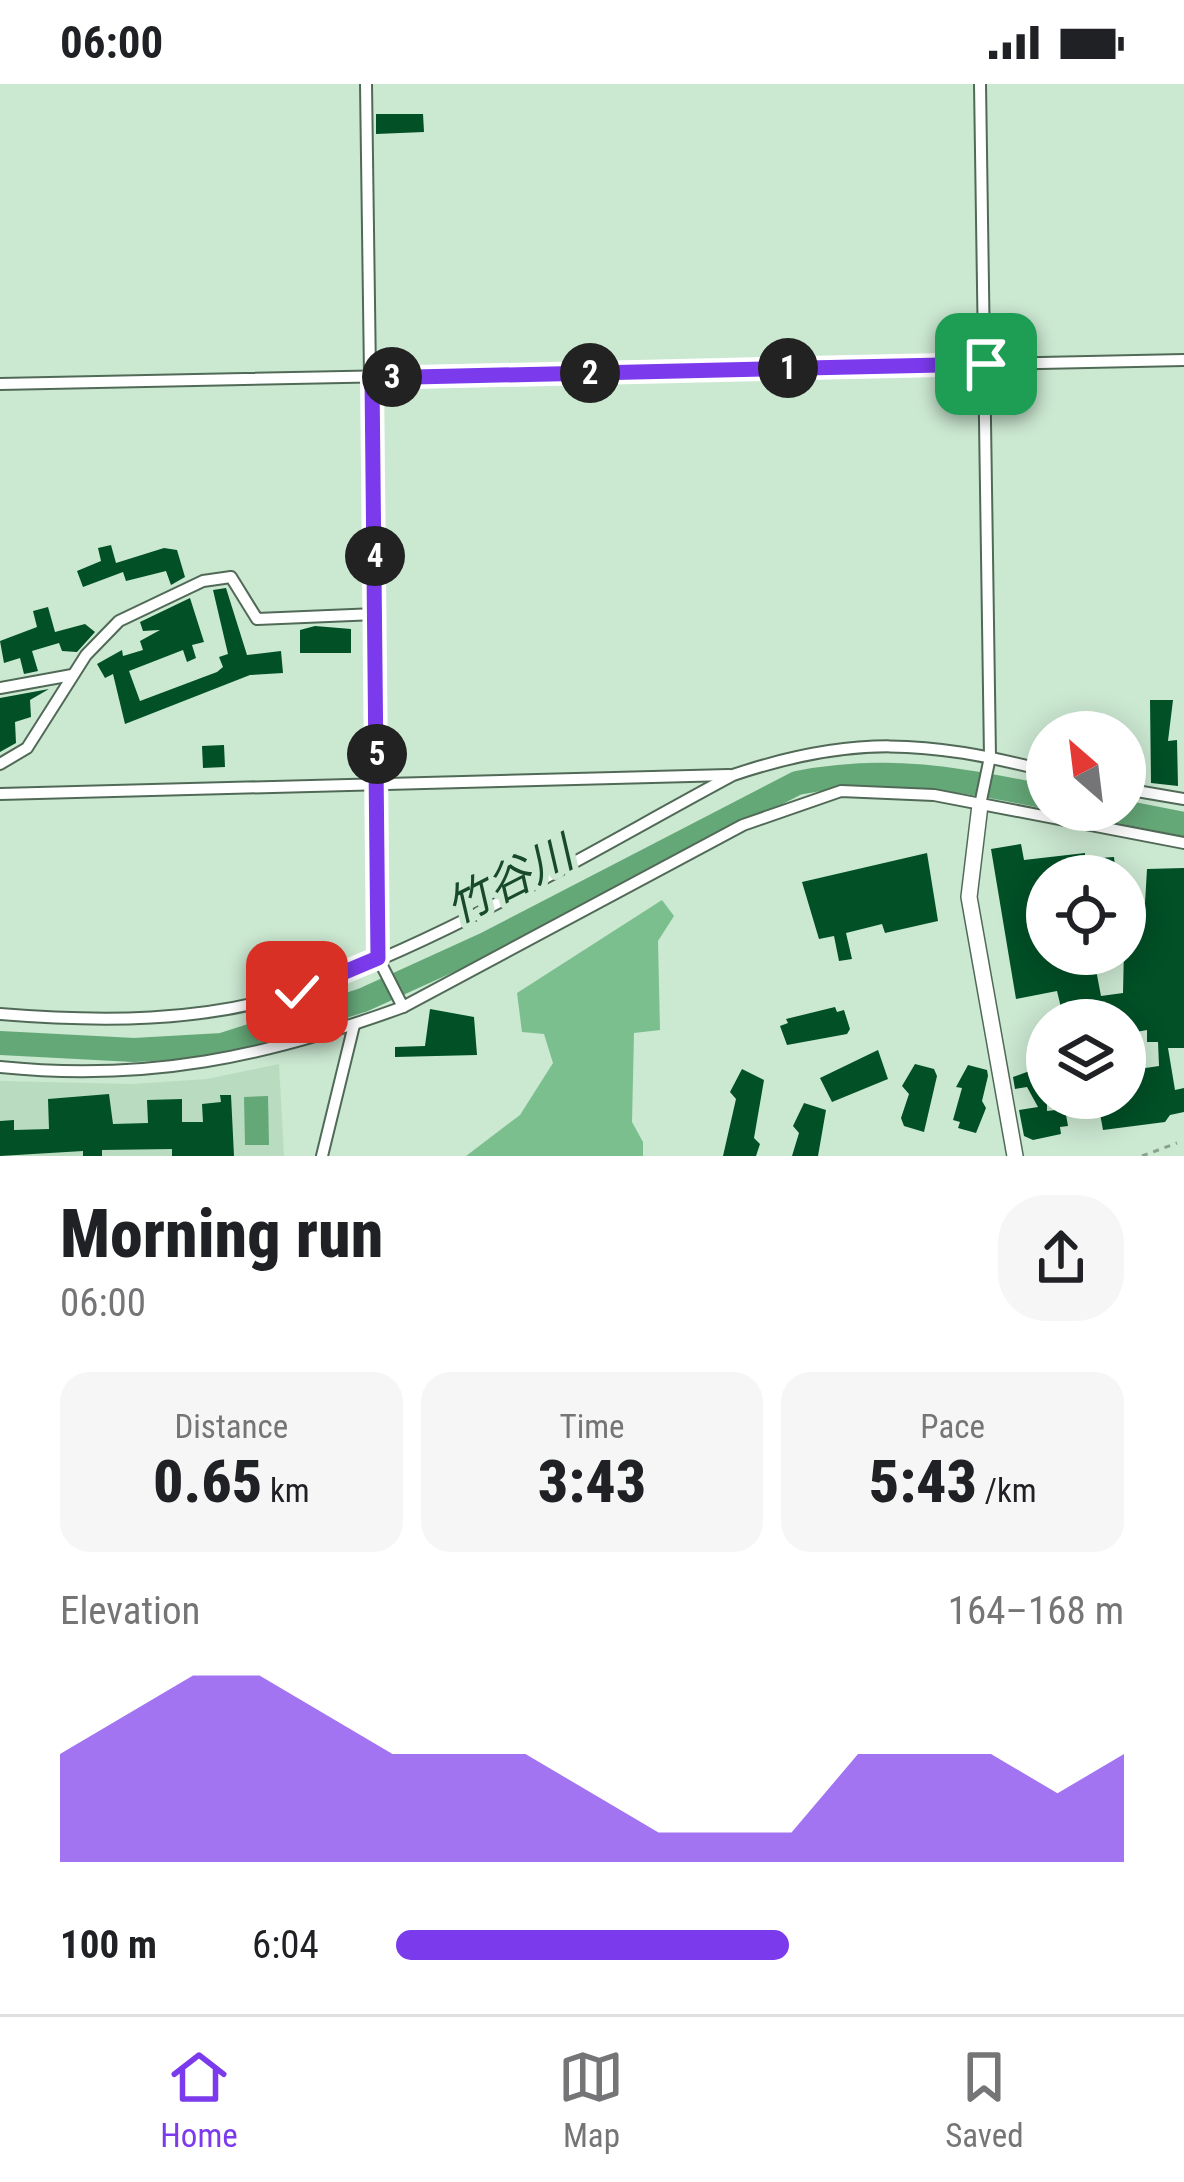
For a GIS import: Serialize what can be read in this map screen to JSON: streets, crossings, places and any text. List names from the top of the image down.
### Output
{
  "water": ["竹谷川"],
  "north": "top left",
  "page": {
    "status": "06:00",
    "pins": [
      "1",
      "2",
      "3",
      "4",
      "5"
    ],
    "heading": ["Morning run", "06:00"],
    "stats": [
      ["Distance", "0.65 km"],
      ["Time", "3:43"],
      ["Pace", "5:43 /km"]
    ],
    "chart": ["Elevation", "164–168 m"],
    "list": [
      {
        "name": "100 m",
        "note": "6:04"
      }
    ],
    "tabs": ["Home", "Map", "Saved"]
  }
}
